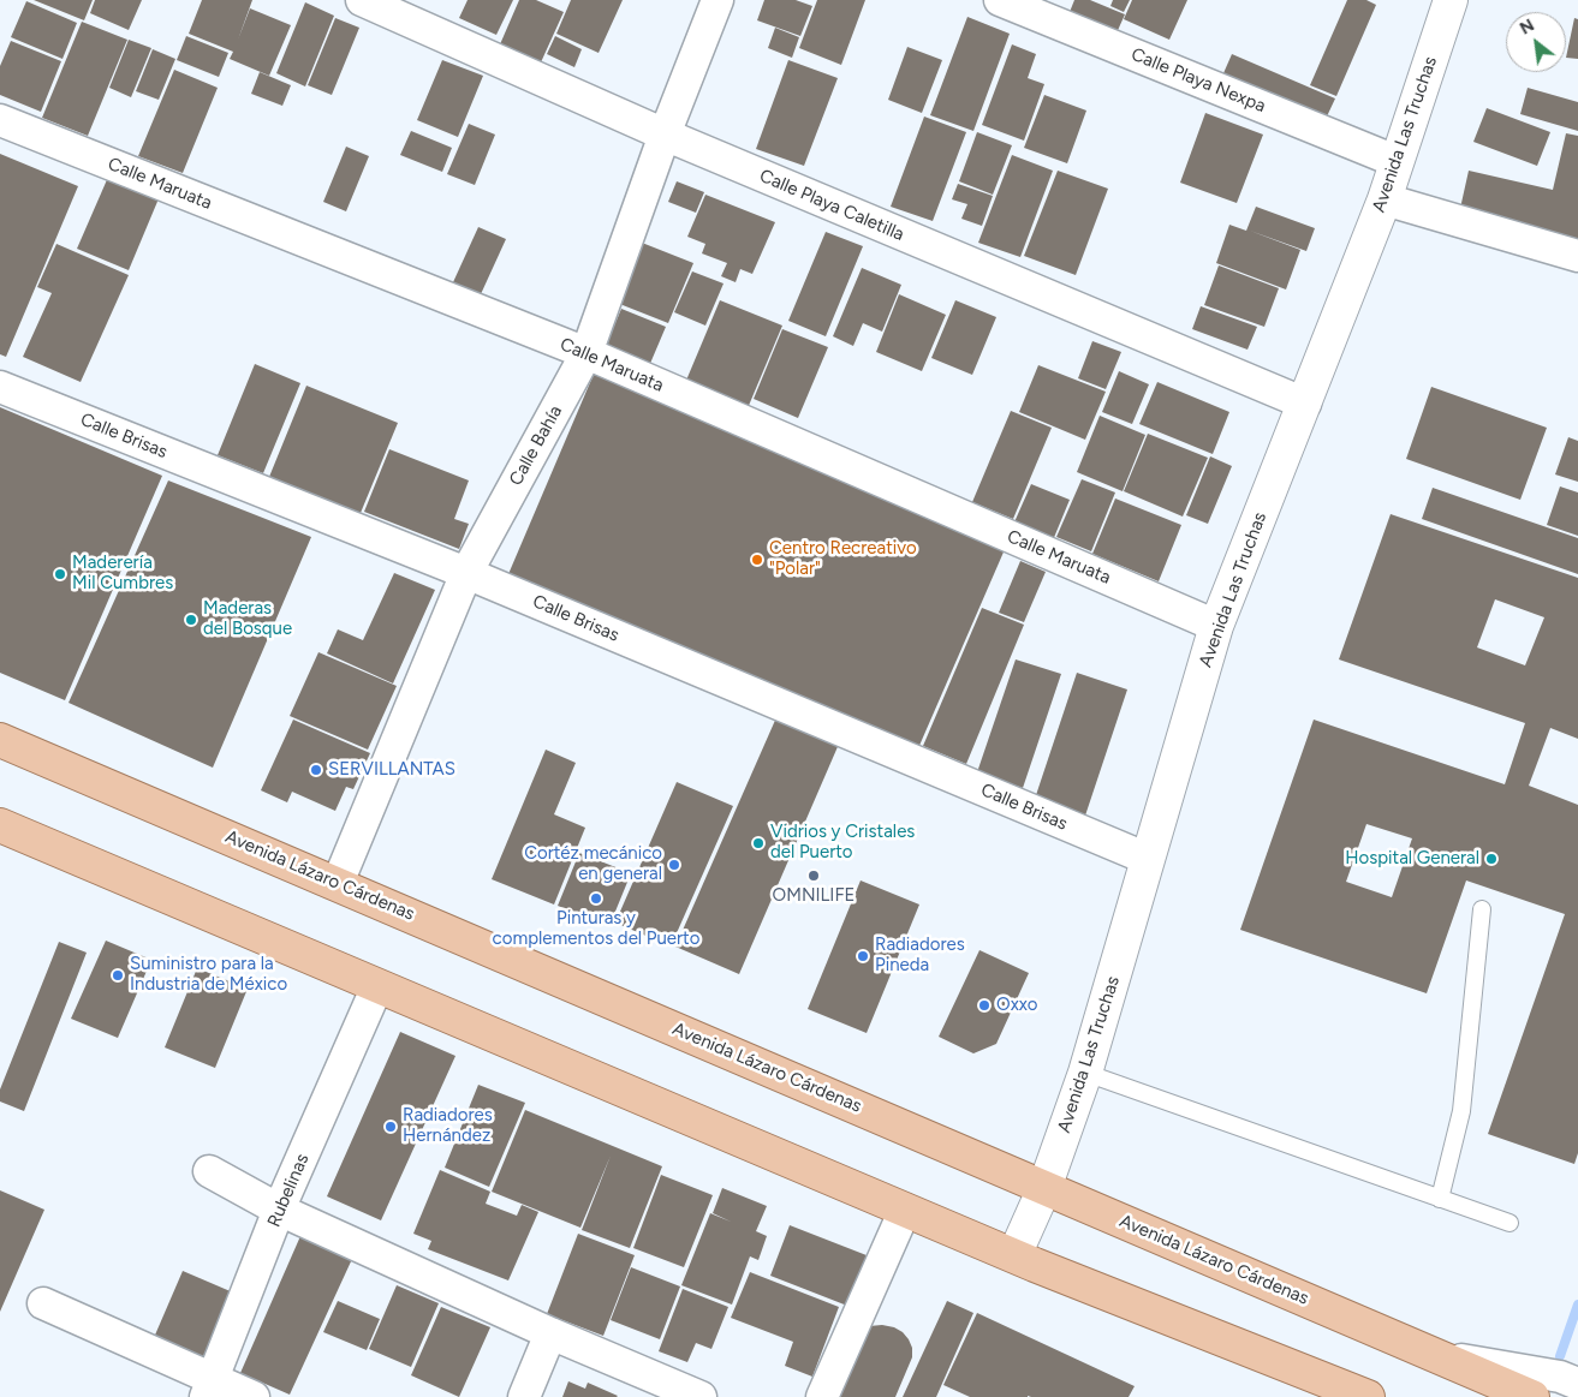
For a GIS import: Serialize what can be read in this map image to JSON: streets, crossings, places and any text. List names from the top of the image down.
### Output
{
  "streets": {
    "main road": ["Avenida Lázaro Cárdenas"],
    "street": [
      "Calle Playa Nexpa",
      "Avenida Las Truchas",
      "Calle Maruata",
      "Calle Playa Caletilla",
      "Calle Brisas",
      "Calle Bahía",
      "Rubelinas"
    ]
  },
  "crossings": [
    ["Calle Playa Nexpa", "Avenida Las Truchas"],
    ["Avenida Las Truchas", "Calle Maruata"],
    ["Avenida Las Truchas", "Calle Playa Caletilla"],
    ["Avenida Las Truchas", "Calle Brisas"],
    ["Avenida Las Truchas", "Avenida Lázaro Cárdenas"],
    ["Calle Maruata", "Calle Bahía"],
    ["Calle Playa Caletilla", "Calle Bahía"],
    ["Calle Brisas", "Calle Bahía"],
    ["Calle Bahía", "Avenida Lázaro Cárdenas"]
  ],
  "places": [
    "Centro Recreativo \"Polar\"",
    "Maderería Mil Cumbres",
    "Maderas del Bosque",
    "SERVILLANTAS",
    "Vidrios y Cristales del Puerto",
    "Hospital General",
    "Cortéz mecánico en general",
    "OMNILIFE",
    "Pinturas y complementos del Puerto",
    "Radiadores Pineda",
    "Suministro para la Industria de México",
    "Oxxo",
    "Radiadores Hernández"
  ],
  "north": "top left"
}
